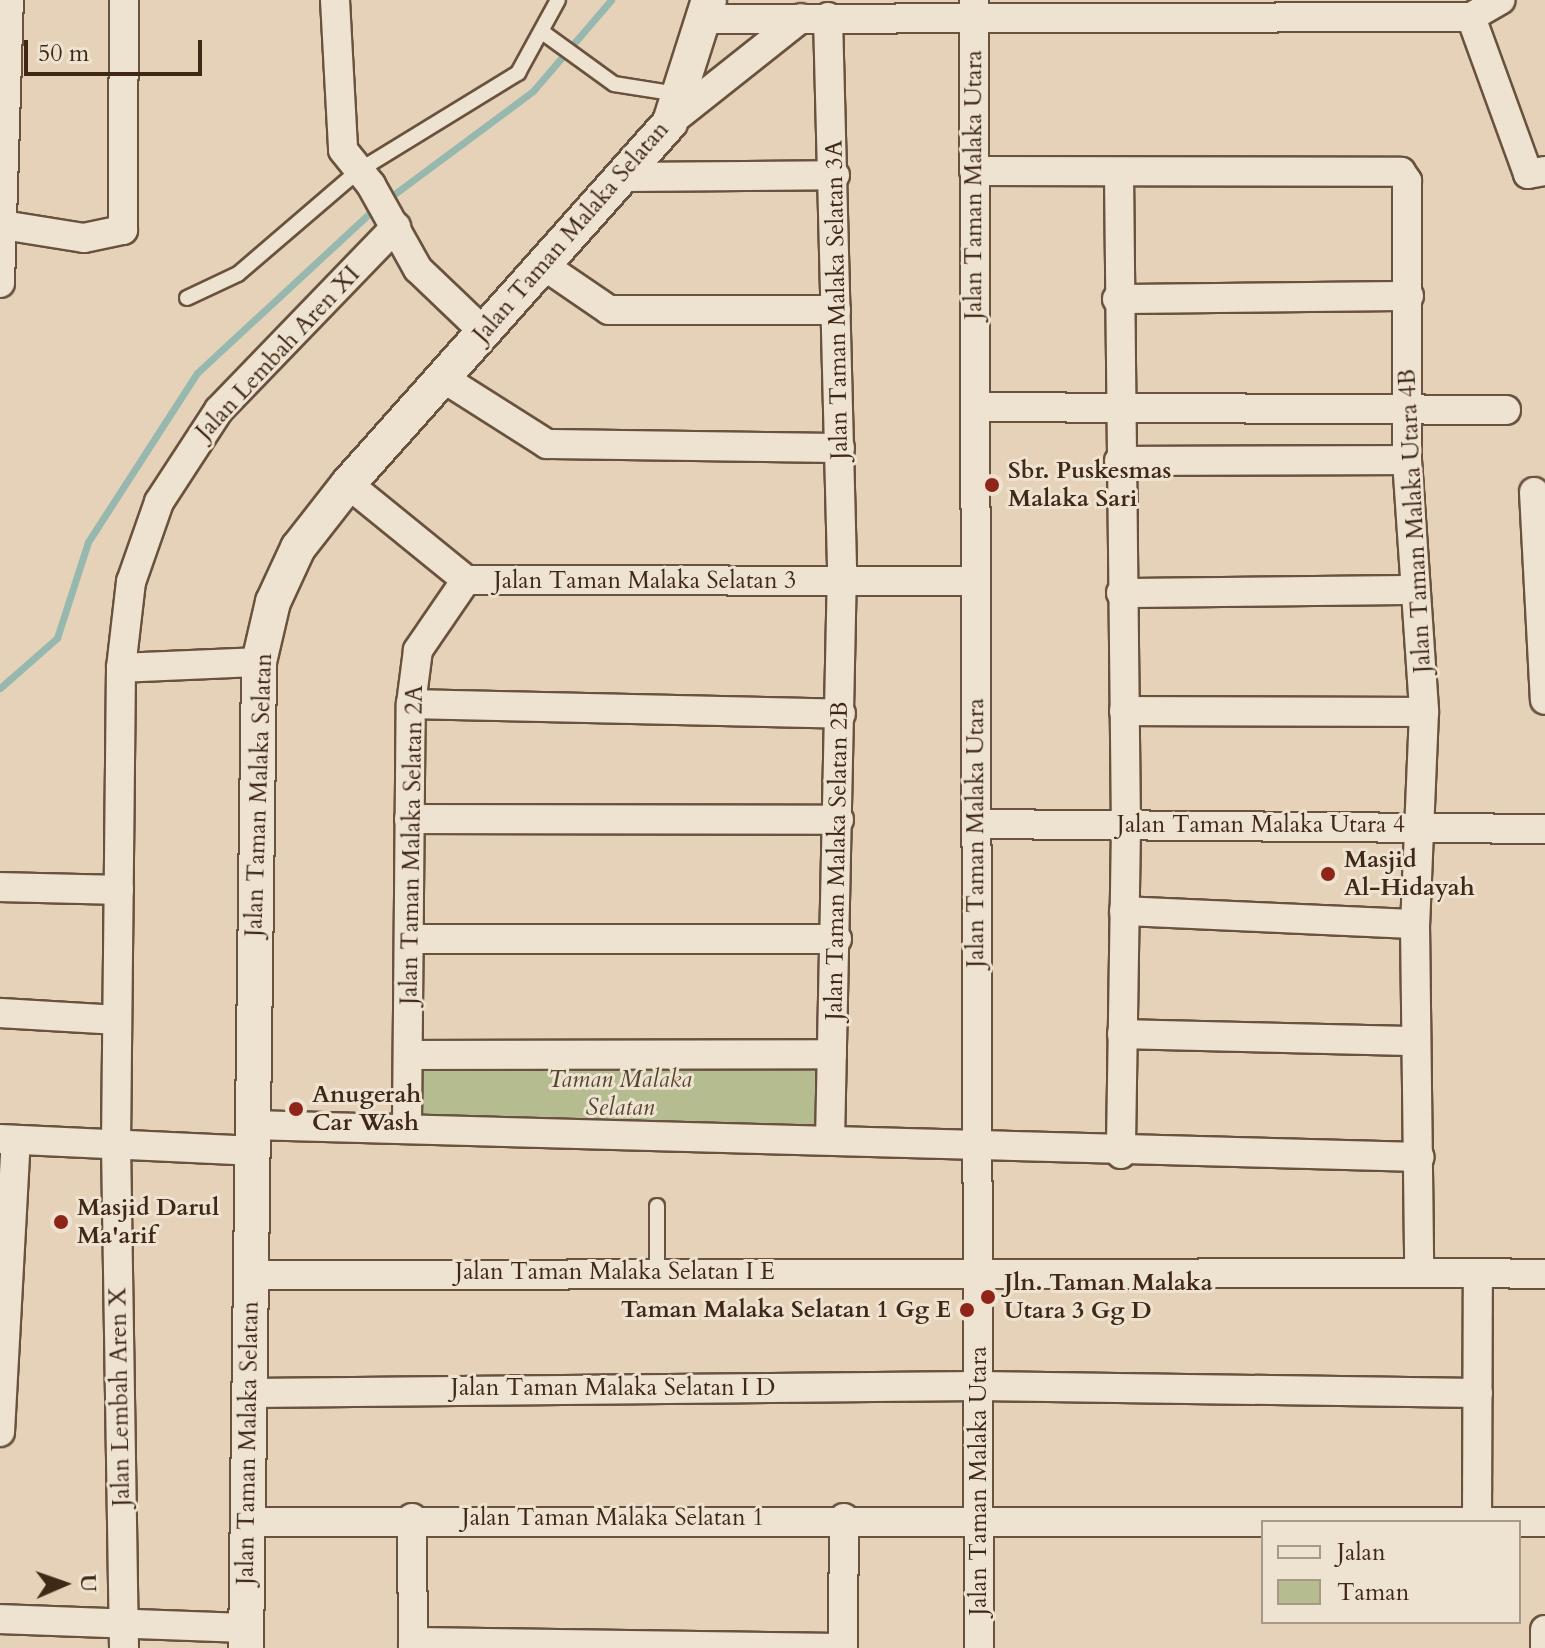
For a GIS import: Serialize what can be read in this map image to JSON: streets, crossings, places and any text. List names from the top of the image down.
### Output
{
  "streets": {
    "street": [
      "Jalan Taman Malaka Utara",
      "Jalan Taman Malaka Selatan",
      "Jalan Taman Malaka Selatan 3A",
      "Jalan Lembah Aren XI",
      "Jalan Taman Malaka Utara 4B",
      "Jalan Taman Malaka Selatan 3",
      "Jalan Taman Malaka Utara 4",
      "Jalan Taman Malaka Selatan 2A",
      "Jalan Taman Malaka Selatan 2B",
      "Jalan Taman Malaka Selatan I E",
      "Jalan Taman Malaka Selatan I D",
      "Jalan Lembah Aren X",
      "Jalan Taman Malaka Selatan 1"
    ]
  },
  "crossings": [
    ["Jalan Taman Malaka Utara", "Jalan Taman Malaka Selatan 3"],
    ["Jalan Taman Malaka Utara", "Jalan Taman Malaka Utara 4"],
    ["Jalan Taman Malaka Utara", "Jalan Taman Malaka Selatan I E"],
    ["Jalan Taman Malaka Utara", "Jalan Taman Malaka Selatan I D"],
    ["Jalan Taman Malaka Utara", "Jalan Taman Malaka Selatan 1"],
    ["Jalan Taman Malaka Selatan", "Jalan Taman Malaka Selatan 3"],
    ["Jalan Taman Malaka Selatan", "Jalan Taman Malaka Selatan I E"],
    ["Jalan Taman Malaka Selatan", "Jalan Taman Malaka Selatan I D"],
    ["Jalan Taman Malaka Selatan", "Jalan Taman Malaka Selatan 1"],
    ["Jalan Taman Malaka Selatan 3A", "Jalan Taman Malaka Selatan 3"],
    ["Jalan Taman Malaka Selatan 3A", "Jalan Taman Malaka Selatan 2B"],
    ["Jalan Lembah Aren XI", "Jalan Lembah Aren X"],
    ["Jalan Taman Malaka Utara 4B", "Jalan Taman Malaka Utara 4"],
    ["Jalan Taman Malaka Utara 4B", "Jalan Taman Malaka Selatan I E"],
    ["Jalan Taman Malaka Selatan 3", "Jalan Taman Malaka Selatan 2A"],
    ["Jalan Taman Malaka Selatan 3", "Jalan Taman Malaka Selatan 2B"]
  ],
  "parks": ["Taman Malaka Selatan"],
  "places": [
    "Sbr. Puskesmas Malaka Sari",
    "Masjid Al-Hidayah",
    "Anugerah Car Wash",
    "Masjid Darul Ma'arif",
    "Jln. Taman Malaka Utara 3 Gg D",
    "Taman Malaka Selatan 1 Gg E"
  ],
  "legend": ["Jalan", "Taman"],
  "scale_bar": "50 m",
  "north": "right"
}
